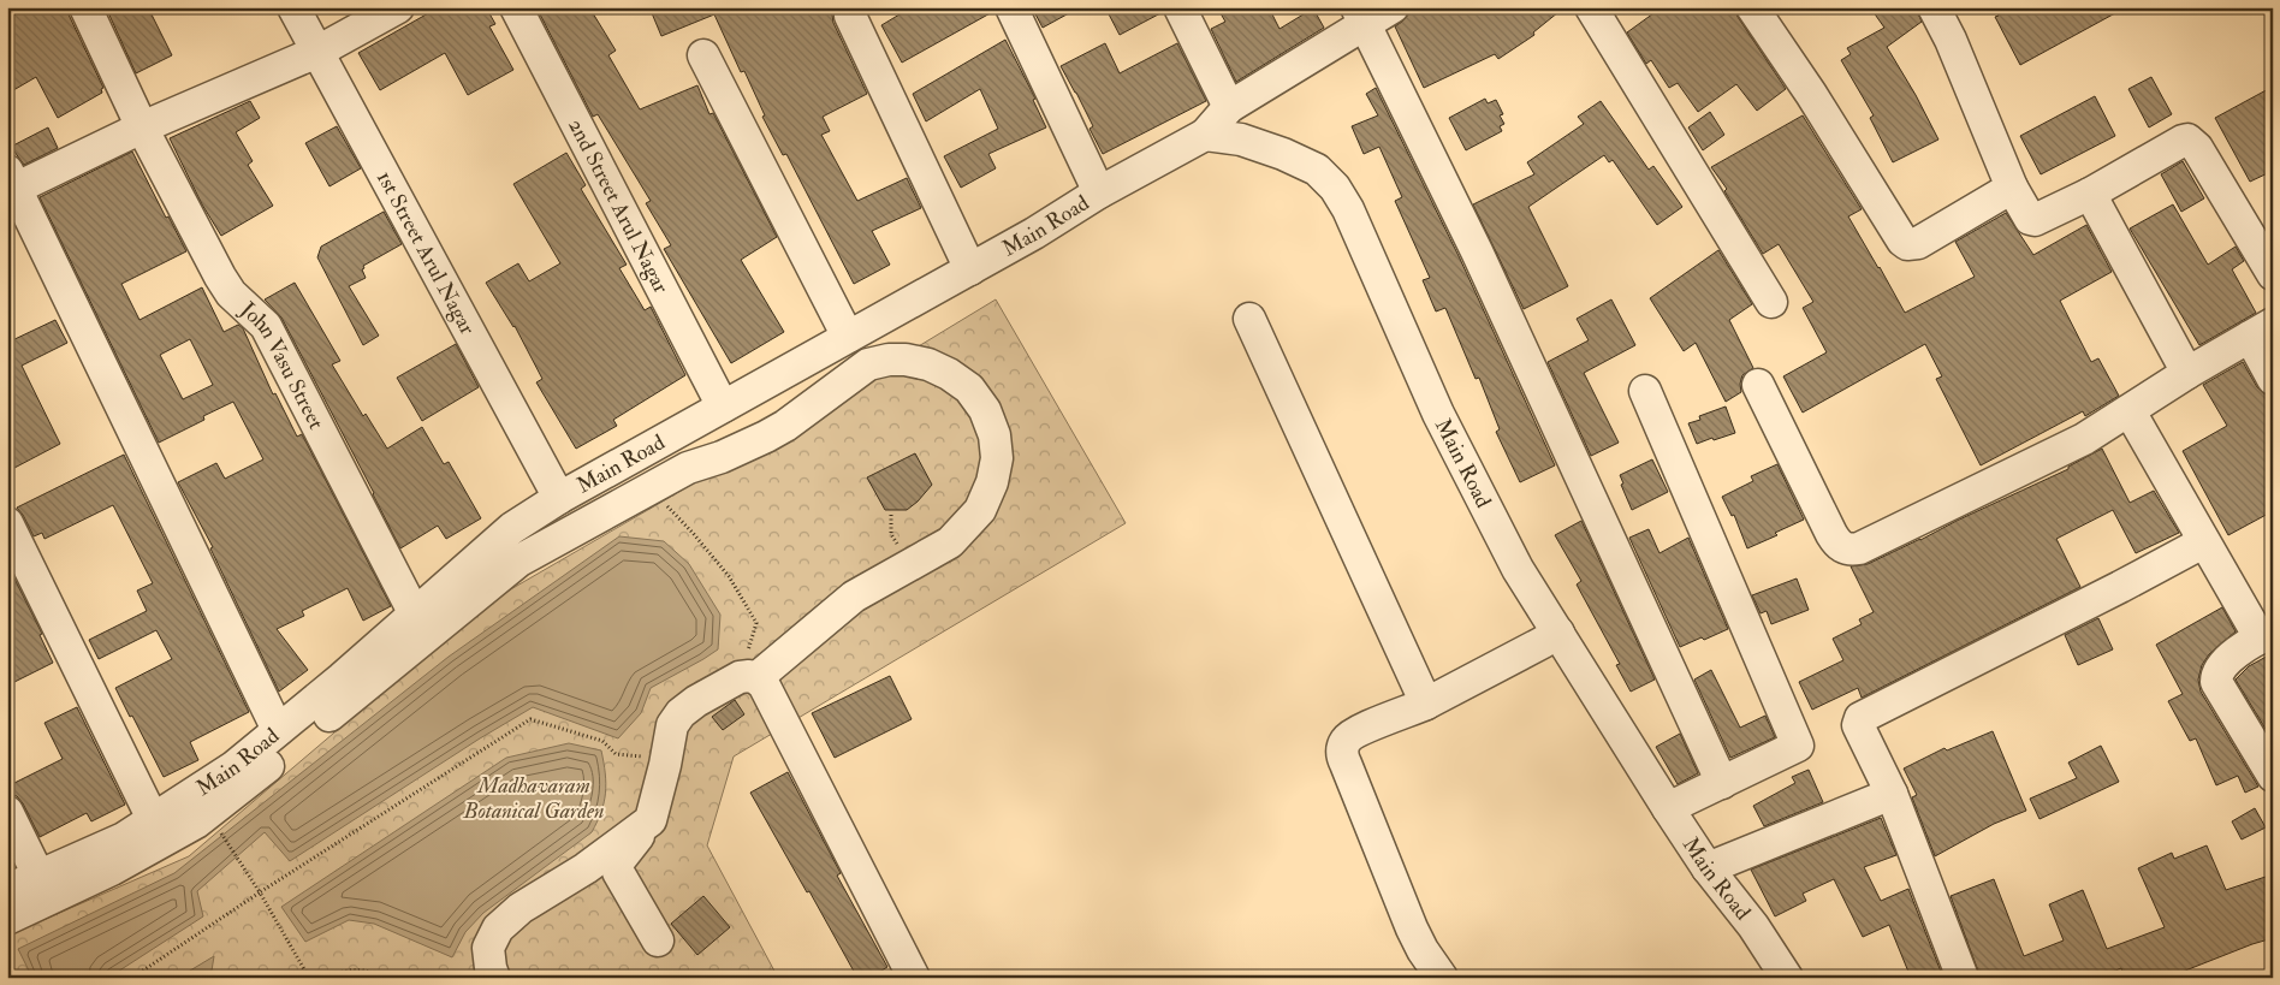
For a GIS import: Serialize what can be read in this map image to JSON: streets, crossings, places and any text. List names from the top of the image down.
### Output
{
  "streets": {
    "street": [
      "2nd Street Arul Nagar",
      "Main Road",
      "1st Street Arul Nagar",
      "John Vasu Street"
    ]
  },
  "crossings": [
    ["2nd Street Arul Nagar", "Main Road"],
    ["Main Road", "1st Street Arul Nagar"],
    ["Main Road", "John Vasu Street"]
  ],
  "parks": ["Madhavaram Botanical Garden"]
}
